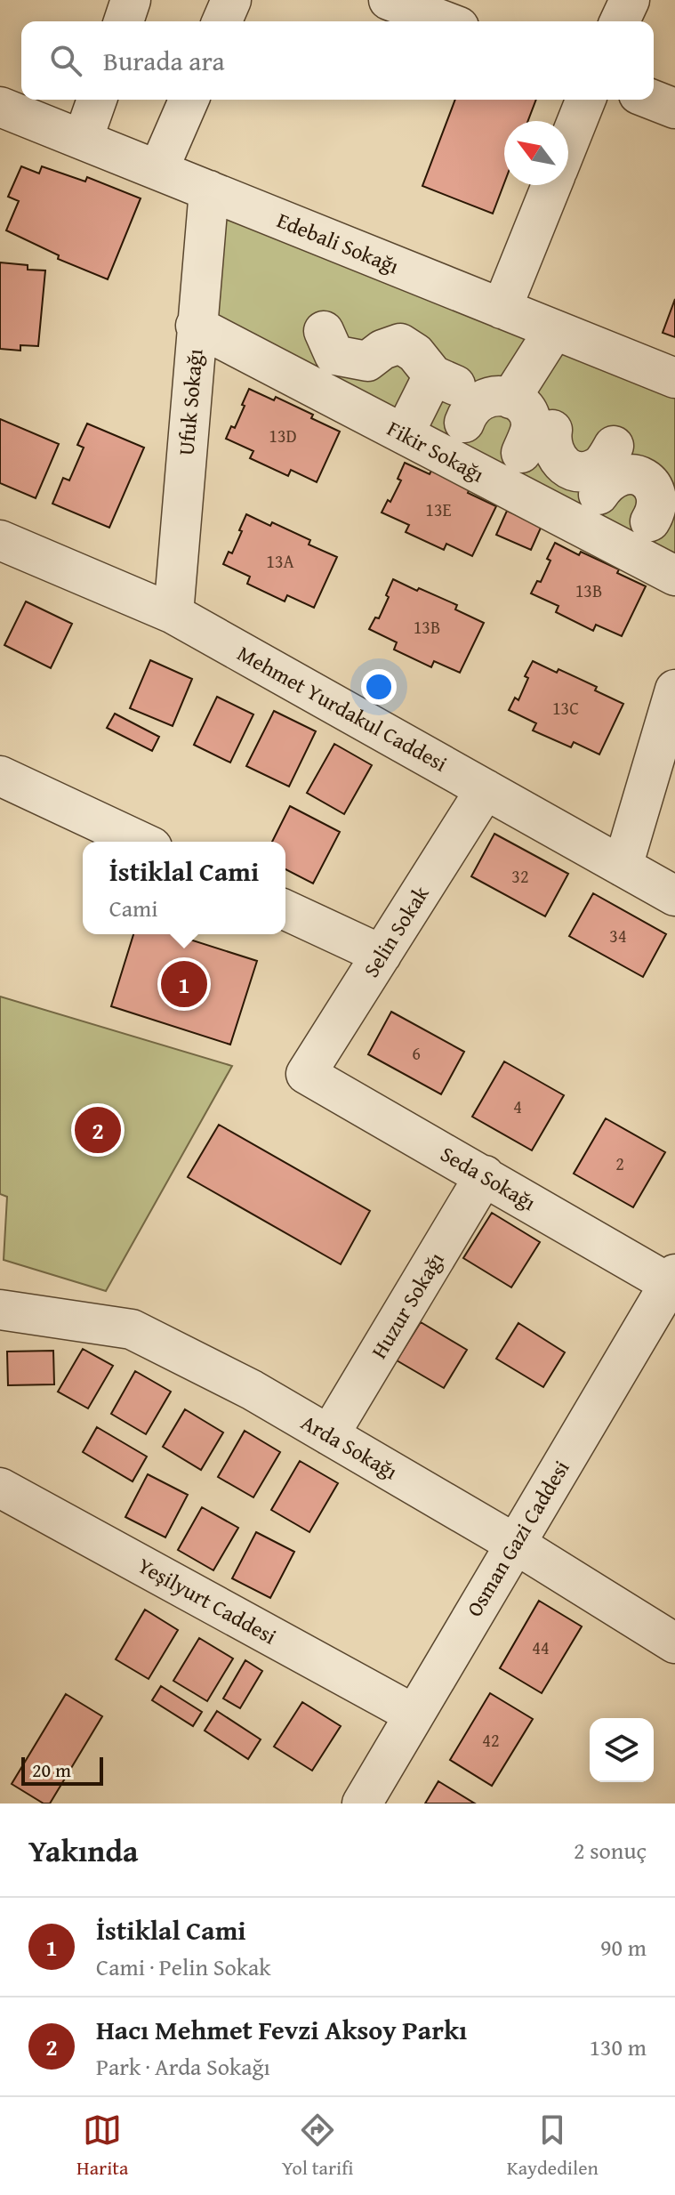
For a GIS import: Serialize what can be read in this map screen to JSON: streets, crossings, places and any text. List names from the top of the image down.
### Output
{
  "streets": {
    "street": [
      "Edebali Sokağı",
      "Ufuk Sokağı",
      "Fikir Sokağı",
      "Mehmet Yurdakul Caddesi",
      "Selin Sokak",
      "Seda Sokağı",
      "Huzur Sokağı",
      "Arda Sokağı",
      "Osman Gazi Caddesi",
      "Yeşilyurt Caddesi"
    ]
  },
  "crossings": [
    ["Edebali Sokağı", "Ufuk Sokağı"],
    ["Ufuk Sokağı", "Fikir Sokağı"],
    ["Ufuk Sokağı", "Mehmet Yurdakul Caddesi"],
    ["Mehmet Yurdakul Caddesi", "Selin Sokak"],
    ["Selin Sokak", "Seda Sokağı"],
    ["Seda Sokağı", "Huzur Sokağı"],
    ["Seda Sokağı", "Osman Gazi Caddesi"],
    ["Huzur Sokağı", "Arda Sokağı"],
    ["Arda Sokağı", "Osman Gazi Caddesi"],
    ["Osman Gazi Caddesi", "Yeşilyurt Caddesi"]
  ],
  "house_numbers": [
    "13D",
    "13E",
    "13A",
    "13B",
    "13B",
    "13C",
    "32",
    "34",
    "6",
    "4",
    "2",
    "44",
    "42"
  ],
  "scale_bar": "20 m",
  "north": "top left",
  "page": {
    "search": "Burada ara",
    "popup": ["İstiklal Cami", "Cami"],
    "pins": ["1", "2"],
    "scale": "20 m",
    "heading": ["Yakında", "2 sonuç"],
    "list": [
      {
        "mark": "1",
        "name": "İstiklal Cami",
        "note": "Cami · Pelin Sokak",
        "value": "90 m"
      },
      {
        "mark": "2",
        "name": "Hacı Mehmet Fevzi Aksoy Parkı",
        "note": "Park · Arda Sokağı",
        "value": "130 m"
      }
    ],
    "nav": ["Harita", "Yol tarifi", "Kaydedilen"]
  }
}
